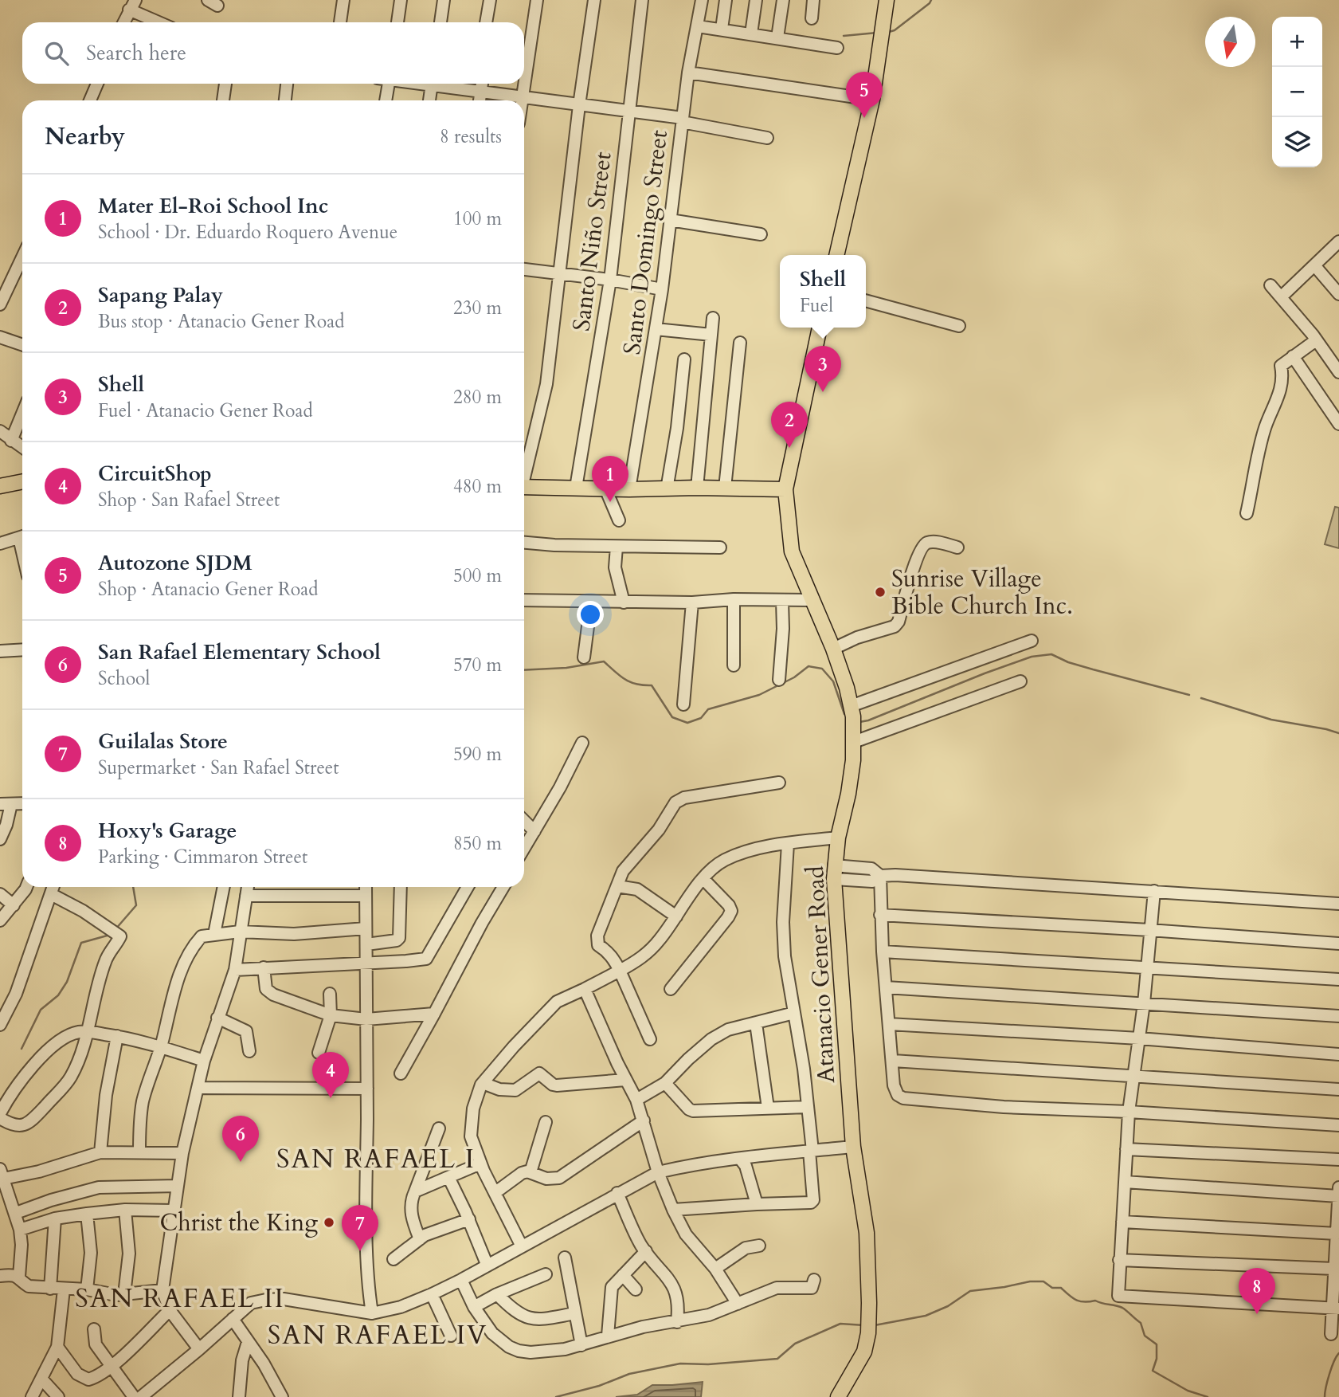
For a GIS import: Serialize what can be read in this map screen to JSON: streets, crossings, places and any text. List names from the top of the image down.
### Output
{
  "streets": {
    "main road": ["Atanacio Gener Road"],
    "street": ["Santo Niño Street", "Santo Domingo Street"]
  },
  "districts": ["SAN RAFAEL I", "SAN RAFAEL II", "SAN RAFAEL IV"],
  "places": ["Sunrise Village Bible Church Inc.", "Christ the King"],
  "north": "bottom",
  "page": {
    "map_buttons": ["+", "−"],
    "search": "Search here",
    "pins": [
      "5",
      "3",
      "2",
      "1",
      "4",
      "6",
      "7",
      "8"
    ],
    "heading": ["Nearby", "8 results"],
    "list": [
      {
        "mark": "1",
        "name": "Mater El-Roi School Inc",
        "note": "School · Dr. Eduardo Roquero Avenue",
        "value": "100 m"
      },
      {
        "mark": "2",
        "name": "Sapang Palay",
        "note": "Bus stop · Atanacio Gener Road",
        "value": "230 m"
      },
      {
        "mark": "3",
        "name": "Shell",
        "note": "Fuel · Atanacio Gener Road",
        "value": "280 m"
      },
      {
        "mark": "4",
        "name": "CircuitShop",
        "note": "Shop · San Rafael Street",
        "value": "480 m"
      },
      {
        "mark": "5",
        "name": "Autozone SJDM",
        "note": "Shop · Atanacio Gener Road",
        "value": "500 m"
      },
      {
        "mark": "6",
        "name": "San Rafael Elementary School",
        "note": "School",
        "value": "570 m"
      },
      {
        "mark": "7",
        "name": "Guilalas Store",
        "note": "Supermarket · San Rafael Street",
        "value": "590 m"
      },
      {
        "mark": "8",
        "name": "Hoxy's Garage",
        "note": "Parking · Cimmaron Street",
        "value": "850 m"
      }
    ],
    "popup": ["Shell", "Fuel"]
  }
}
